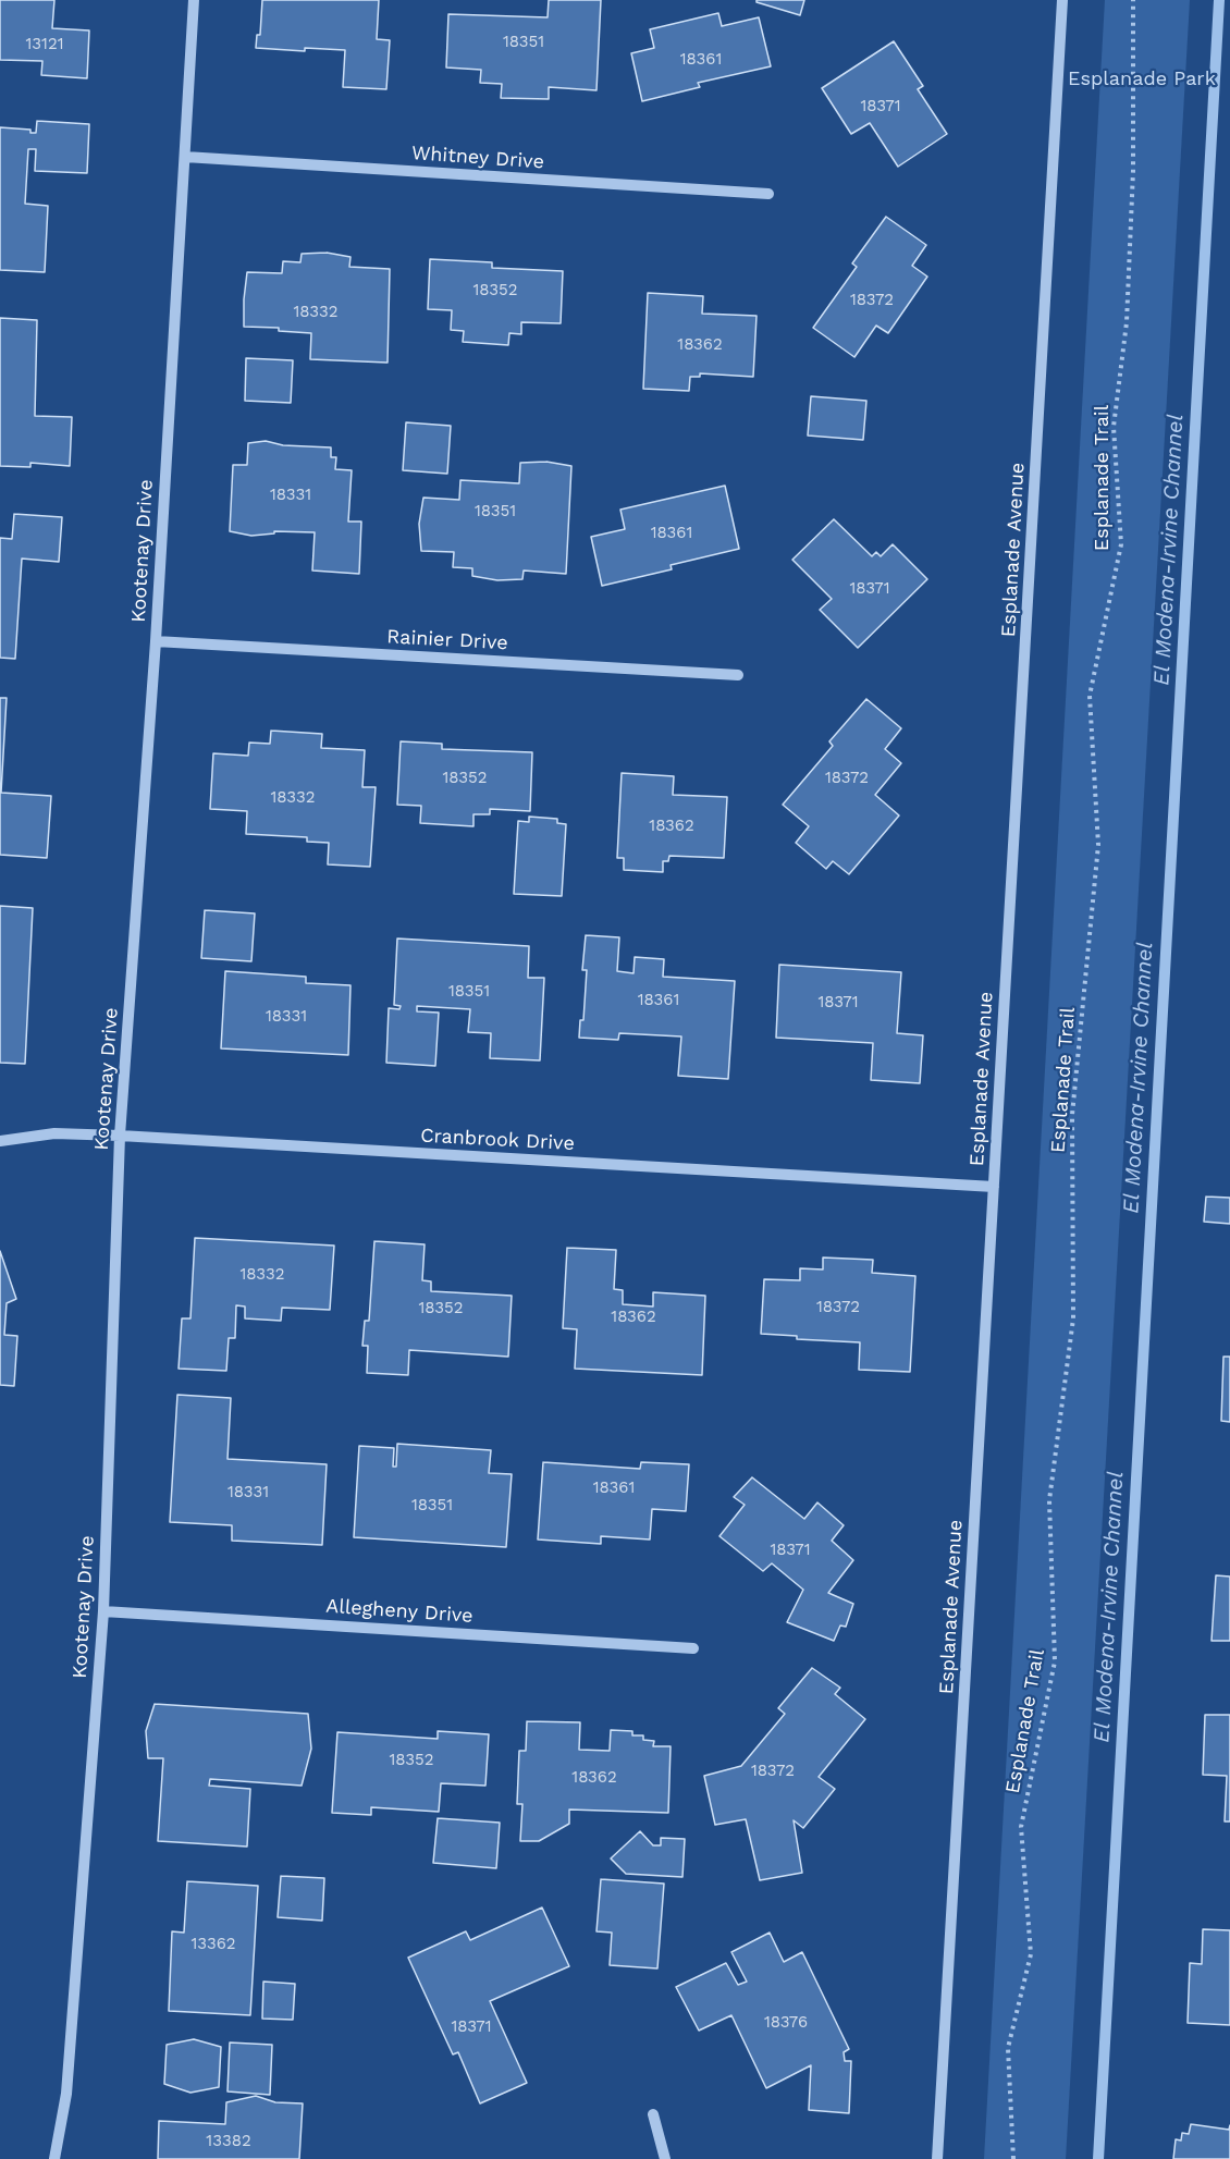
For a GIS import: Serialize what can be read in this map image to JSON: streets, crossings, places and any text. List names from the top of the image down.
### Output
{
  "streets": {
    "street": [
      "Whitney Drive",
      "Esplanade Avenue",
      "Kootenay Drive",
      "Rainier Drive",
      "Cranbrook Drive",
      "Allegheny Drive"
    ],
    "path": ["Esplanade Trail"]
  },
  "crossings": [
    ["Whitney Drive", "Kootenay Drive"],
    ["Esplanade Avenue", "Cranbrook Drive"],
    ["Kootenay Drive", "Rainier Drive"],
    ["Kootenay Drive", "Cranbrook Drive"],
    ["Kootenay Drive", "Allegheny Drive"]
  ],
  "water": ["El Modena-Irvine Channel"],
  "parks": ["Esplanade Park"],
  "house_numbers": [
    "18351",
    "13121",
    "18361",
    "18371",
    "18352",
    "18372",
    "18332",
    "18362",
    "18331",
    "18351",
    "18361",
    "18371",
    "18352",
    "18372",
    "18332",
    "18362",
    "18351",
    "18361",
    "18371",
    "18331",
    "18332",
    "18372",
    "18352",
    "18362",
    "18361",
    "18331",
    "18351",
    "18371",
    "18352",
    "18372",
    "18362",
    "13362",
    "18376",
    "18371",
    "13382"
  ]
}
